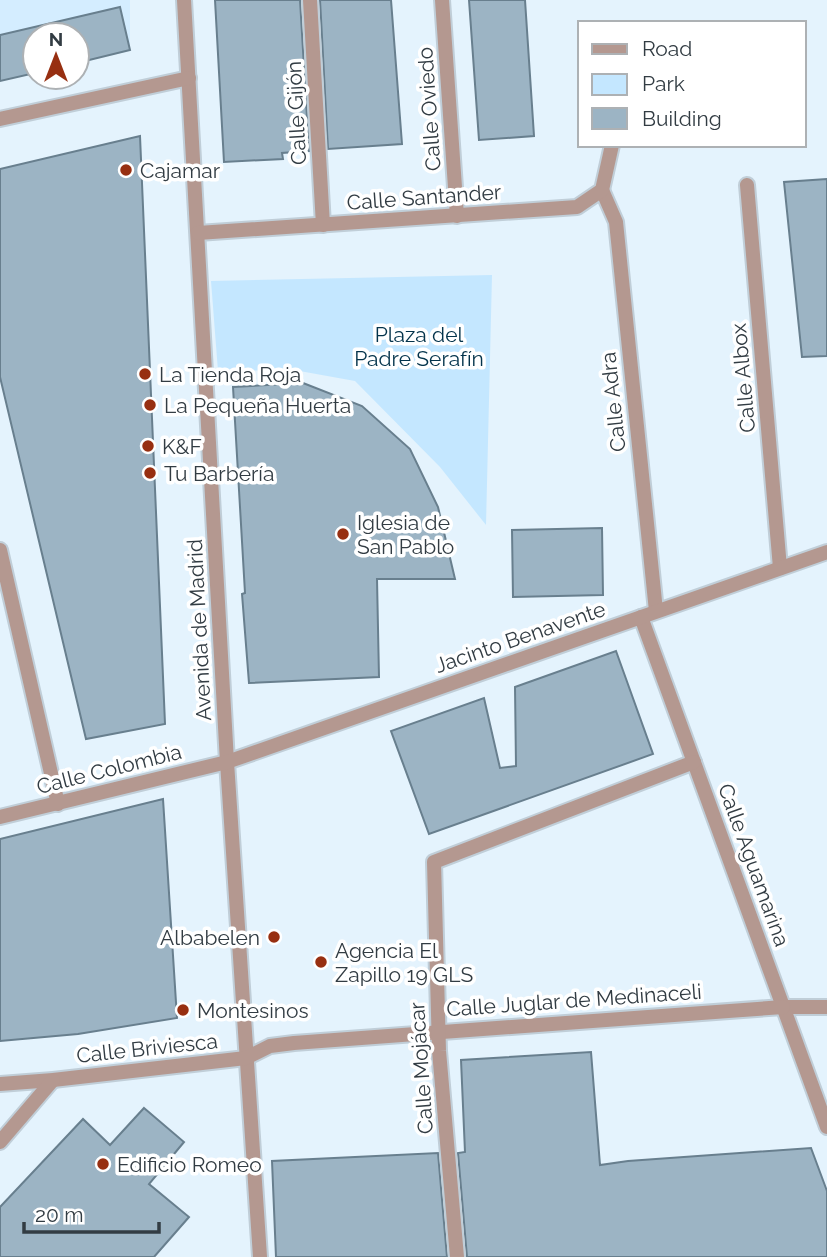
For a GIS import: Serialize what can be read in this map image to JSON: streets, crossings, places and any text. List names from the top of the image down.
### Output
{
  "streets": {
    "street": [
      "Calle Oviedo",
      "Calle Gijón",
      "Calle Santander",
      "Calle Albox",
      "Calle Adra",
      "Avenida de Madrid",
      "Jacinto Benavente",
      "Calle Colombia",
      "Calle Aguamarina",
      "Calle Juglar de Medinaceli",
      "Calle Briviesca",
      "Calle Mojácar"
    ]
  },
  "crossings": [
    ["Calle Oviedo", "Calle Santander"],
    ["Calle Gijón", "Calle Santander"],
    ["Calle Santander", "Calle Adra"],
    ["Calle Santander", "Avenida de Madrid"],
    ["Calle Albox", "Jacinto Benavente"],
    ["Calle Adra", "Jacinto Benavente"],
    ["Avenida de Madrid", "Jacinto Benavente"],
    ["Avenida de Madrid", "Calle Colombia"],
    ["Avenida de Madrid", "Calle Juglar de Medinaceli"],
    ["Avenida de Madrid", "Calle Briviesca"],
    ["Jacinto Benavente", "Calle Colombia"],
    ["Jacinto Benavente", "Calle Aguamarina"],
    ["Calle Aguamarina", "Calle Juglar de Medinaceli"],
    ["Calle Aguamarina", "Calle Mojácar"],
    ["Calle Juglar de Medinaceli", "Calle Briviesca"],
    ["Calle Juglar de Medinaceli", "Calle Mojácar"]
  ],
  "parks": ["Plaza del Padre Serafín"],
  "places": [
    "Cajamar",
    "La Tienda Roja",
    "La Pequeña Huerta",
    "K&F",
    "Tu Barbería",
    "Iglesia de San Pablo",
    "Albabelen",
    "Agencia El Zapillo 19 GLS",
    "Montesinos",
    "Edificio Romeo"
  ],
  "legend": ["Road", "Park", "Building"],
  "scale_bar": "20 m",
  "north": "top"
}
